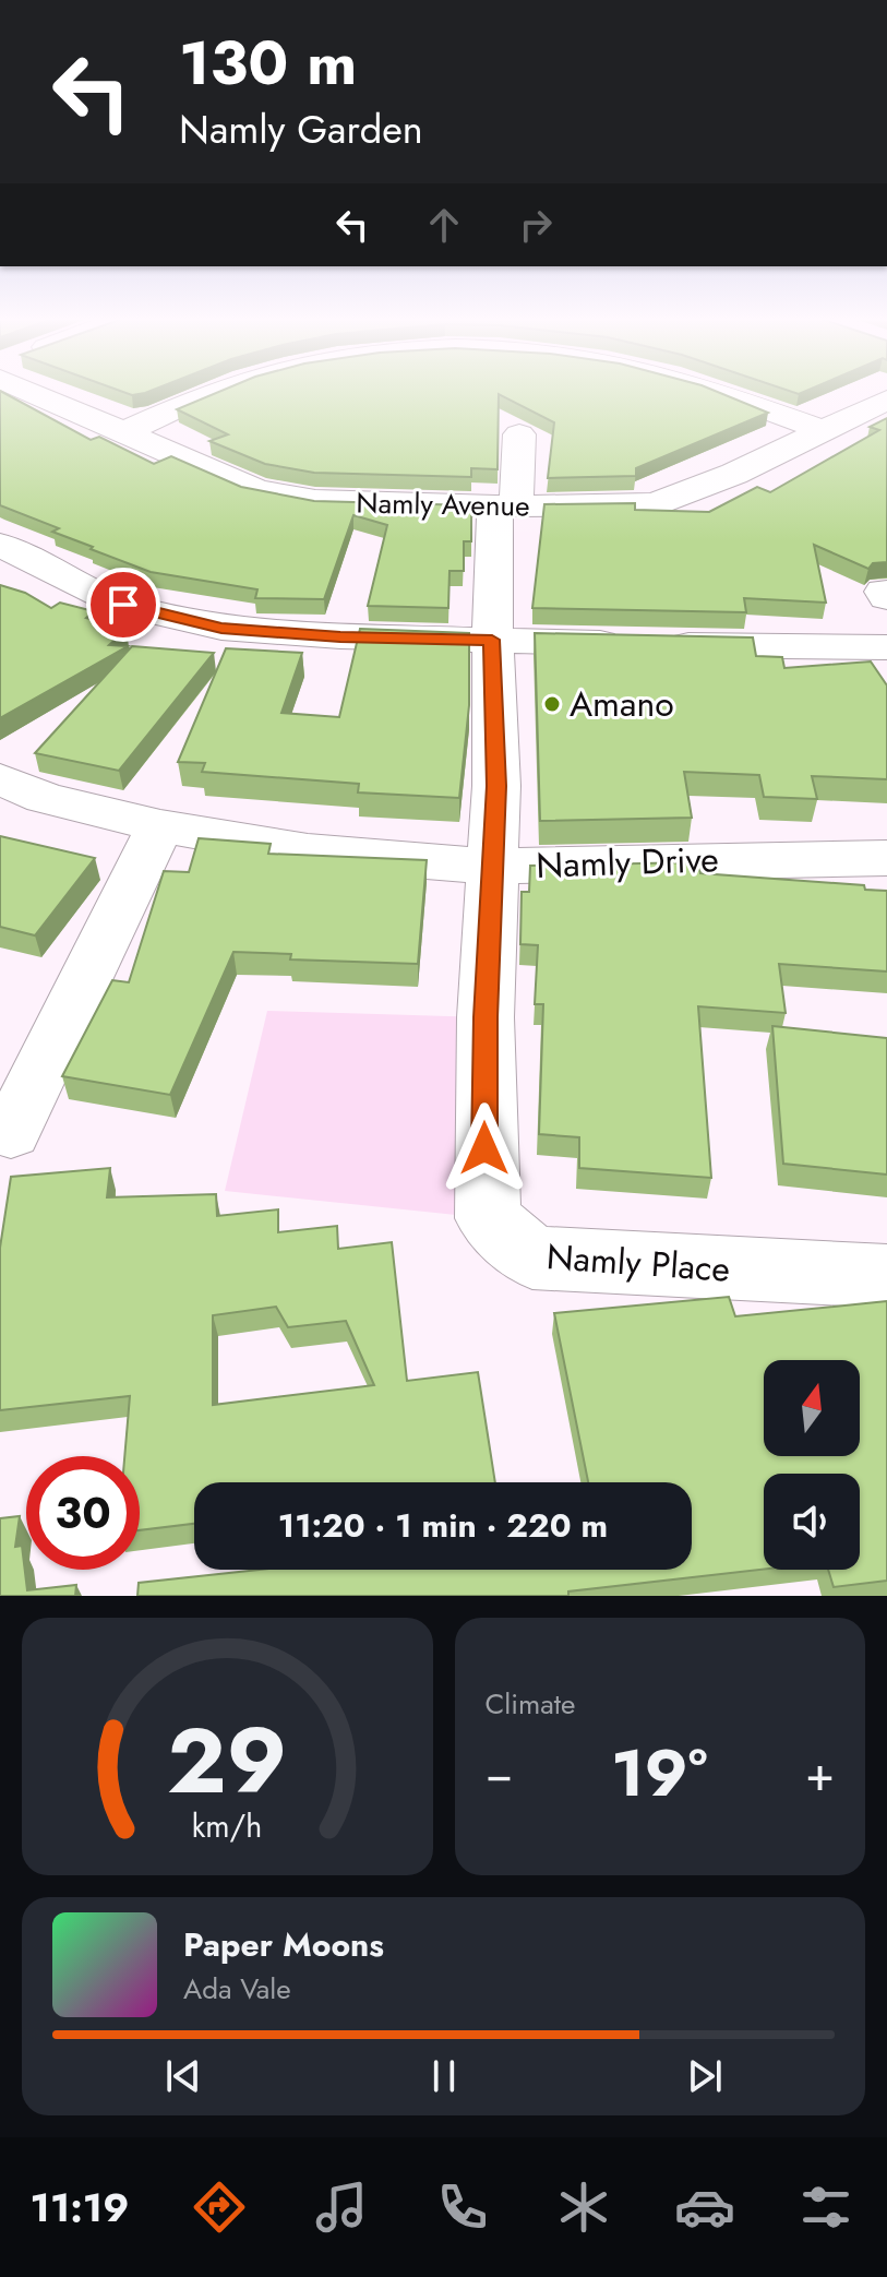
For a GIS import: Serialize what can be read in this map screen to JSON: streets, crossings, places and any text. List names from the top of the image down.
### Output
{
  "streets": {
    "street": ["Namly Avenue", "Namly Drive", "Namly Place"]
  },
  "crossings": [
    ["Namly Avenue", "Namly Place"],
    ["Namly Drive", "Namly Place"]
  ],
  "places": ["Amano"],
  "north": "top",
  "page": {
    "turn": ["130 m", "Namly Garden"],
    "limit": "30",
    "trip": "11:20 · 1 min · 220 m",
    "tile": "Climate",
    "heat": ["−", "19°", "+"],
    "song": ["Paper Moons", "Ada Vale"],
    "tabs": "11:19",
    "gauge": ["29", "km/h"]
  }
}
